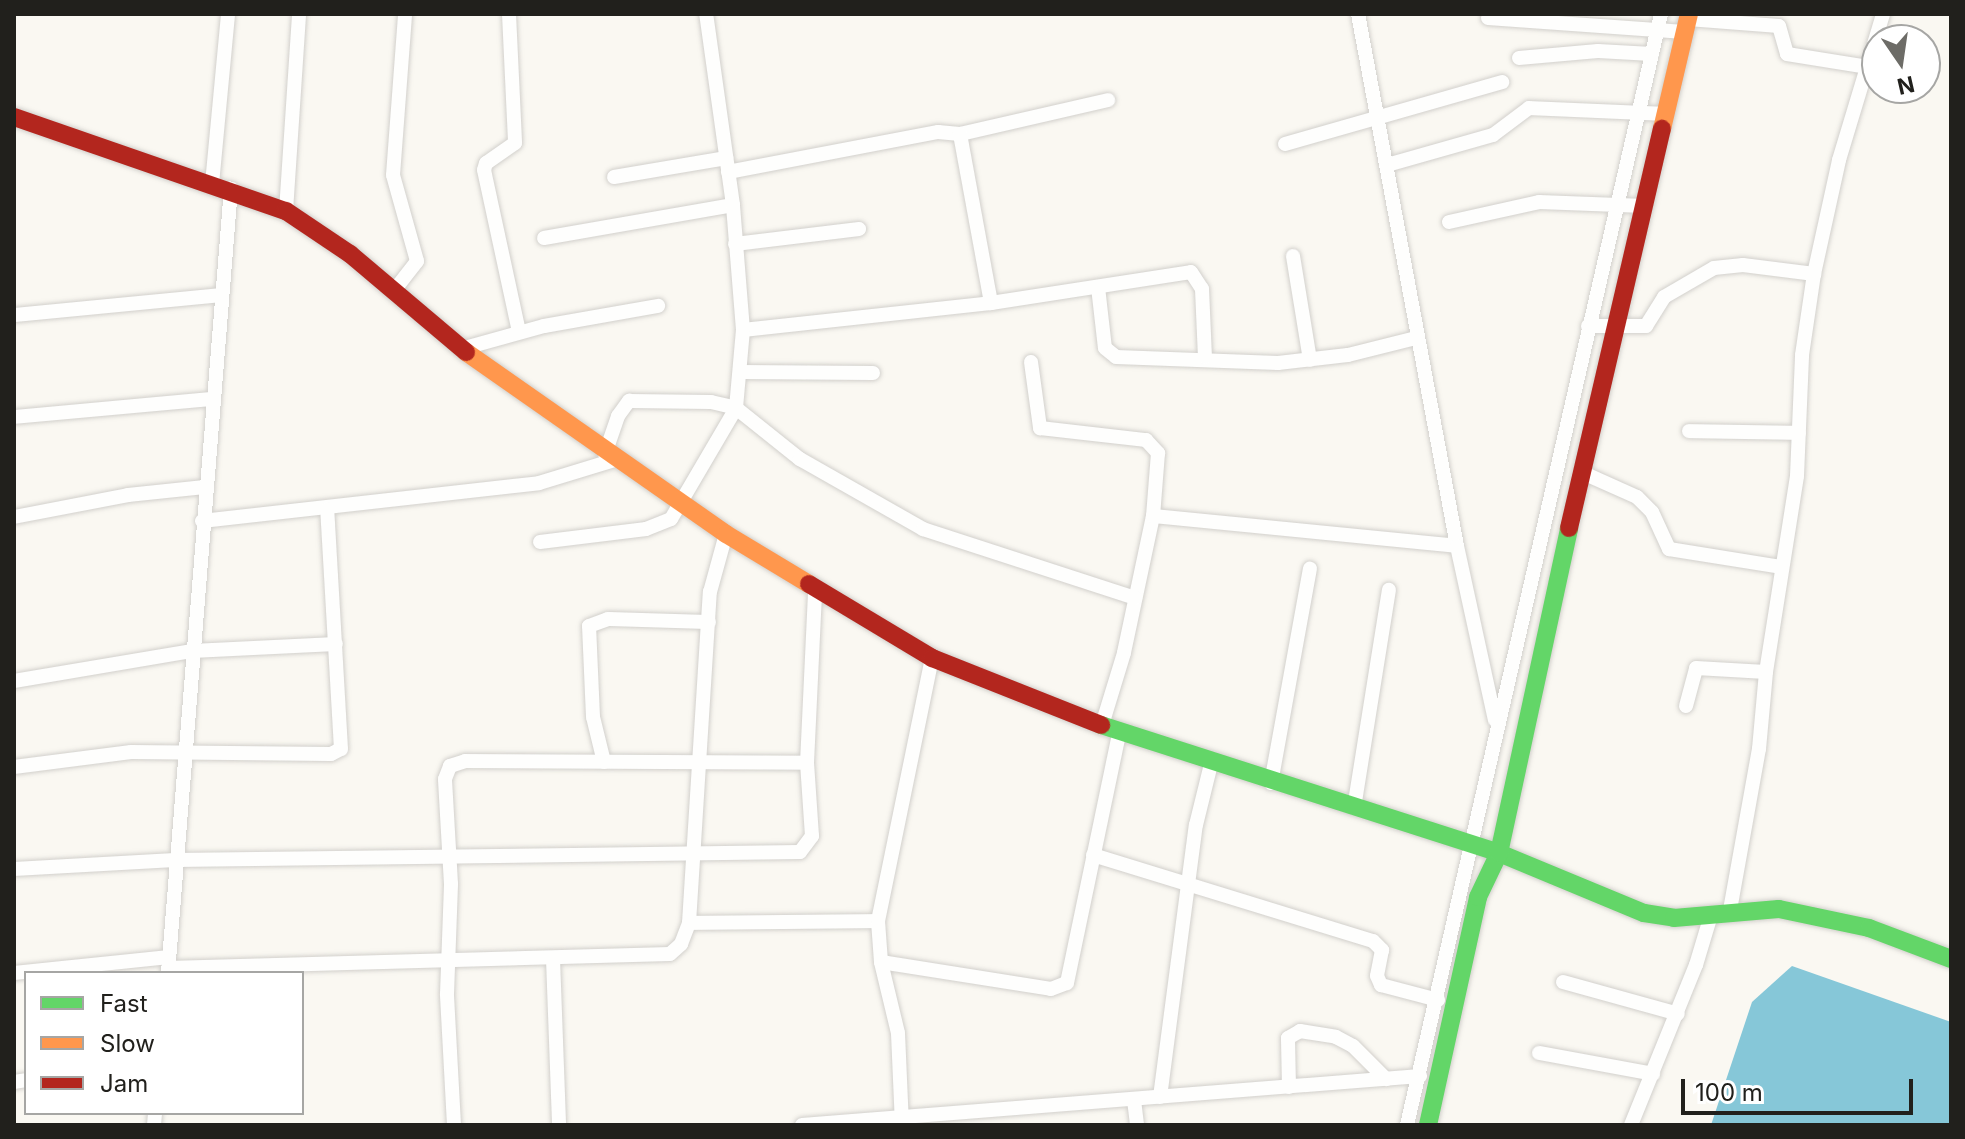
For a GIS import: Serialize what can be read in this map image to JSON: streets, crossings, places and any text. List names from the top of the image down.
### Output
{
  "legend": ["Fast", "Slow", "Jam"],
  "scale_bar": "100 m",
  "north": "bottom"
}
